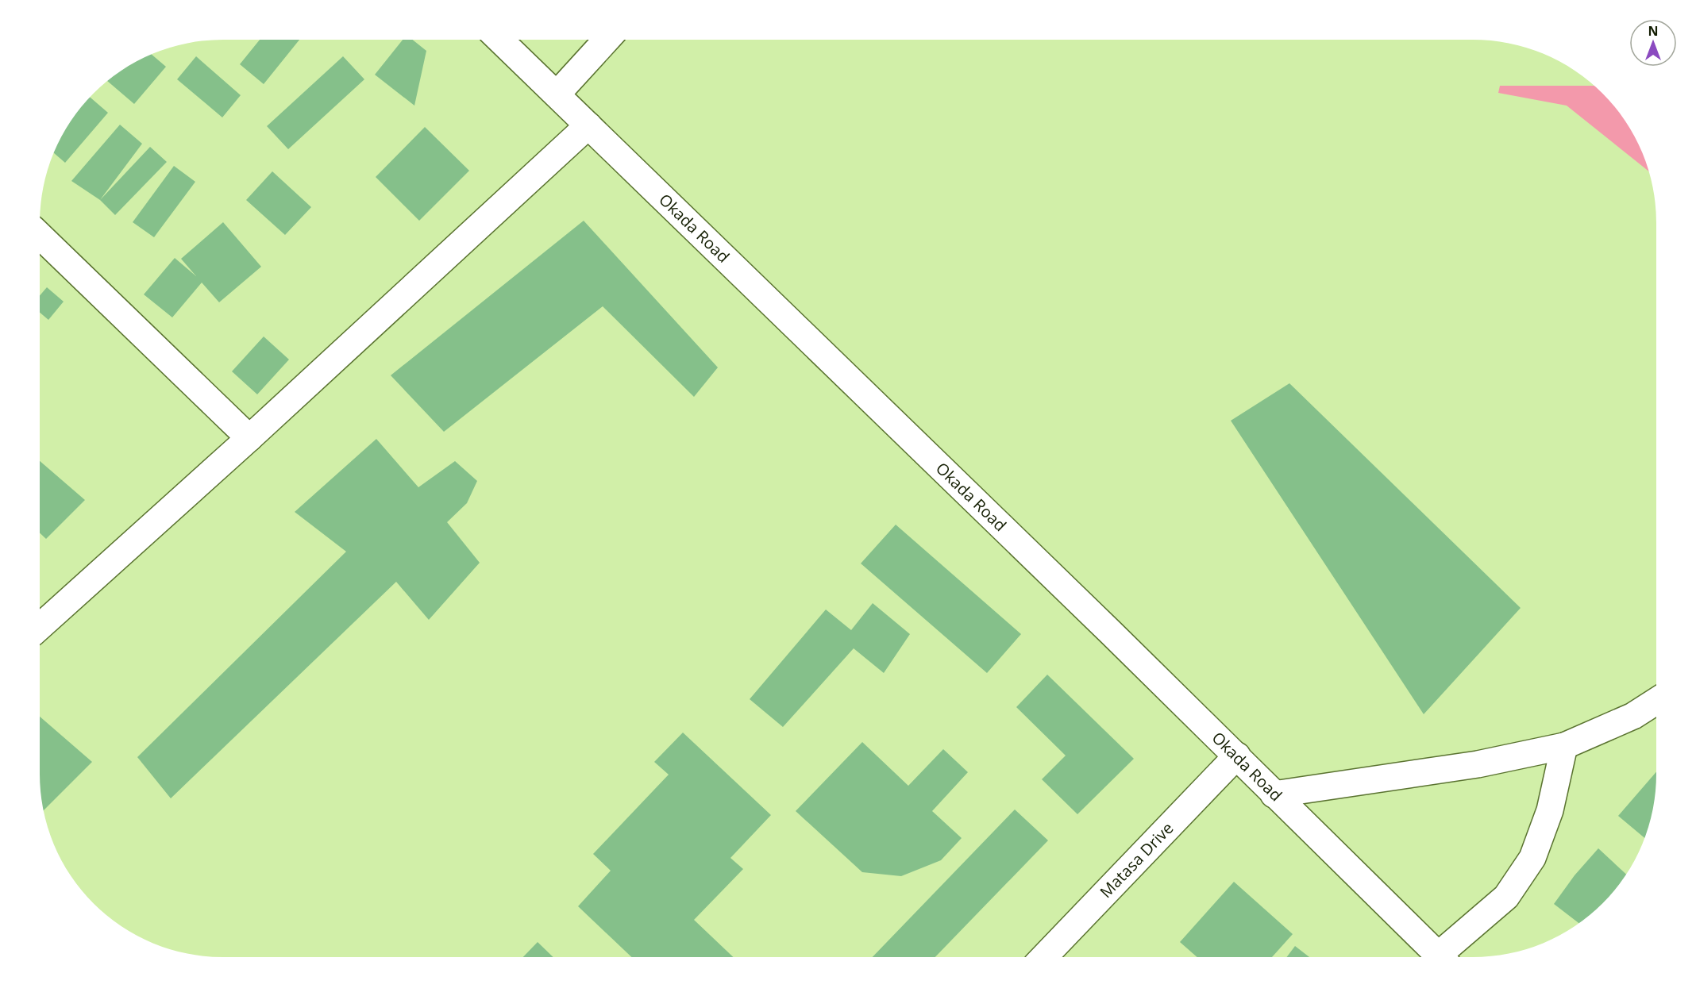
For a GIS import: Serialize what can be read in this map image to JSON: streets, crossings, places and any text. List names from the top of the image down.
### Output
{
  "streets": {
    "street": ["Okada Road", "Matasa Drive"]
  },
  "crossings": [
    ["Okada Road", "Matasa Drive"]
  ],
  "north": "top"
}
